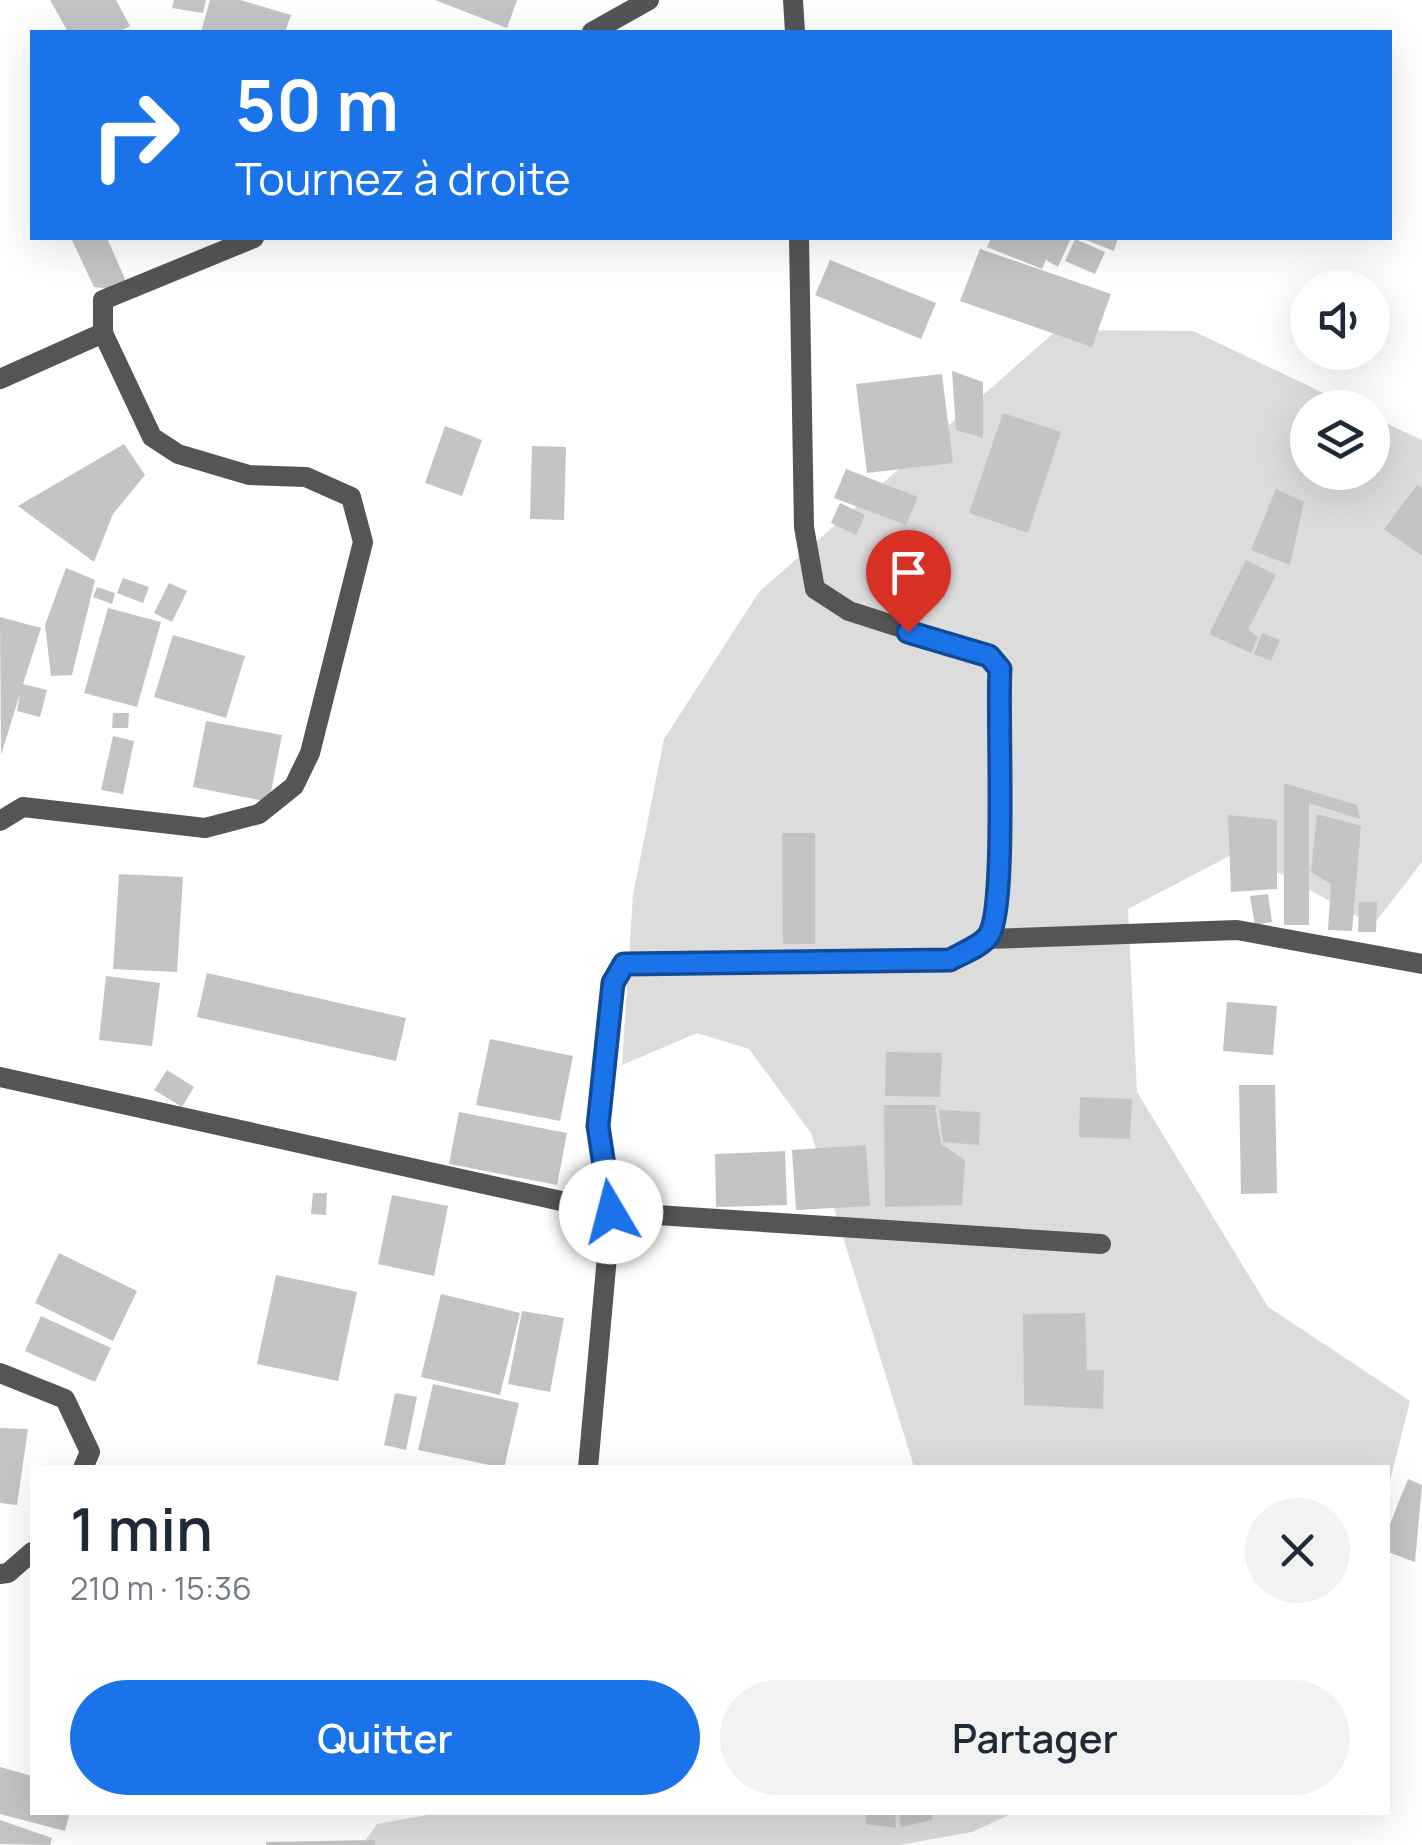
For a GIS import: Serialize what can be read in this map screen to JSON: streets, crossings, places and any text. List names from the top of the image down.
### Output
{
  "page": {
    "turn": ["50 m", "Tournez à droite"],
    "heading": ["1 min", "210 m · 15:36"],
    "buttons": ["Quitter", "Partager"]
  }
}
